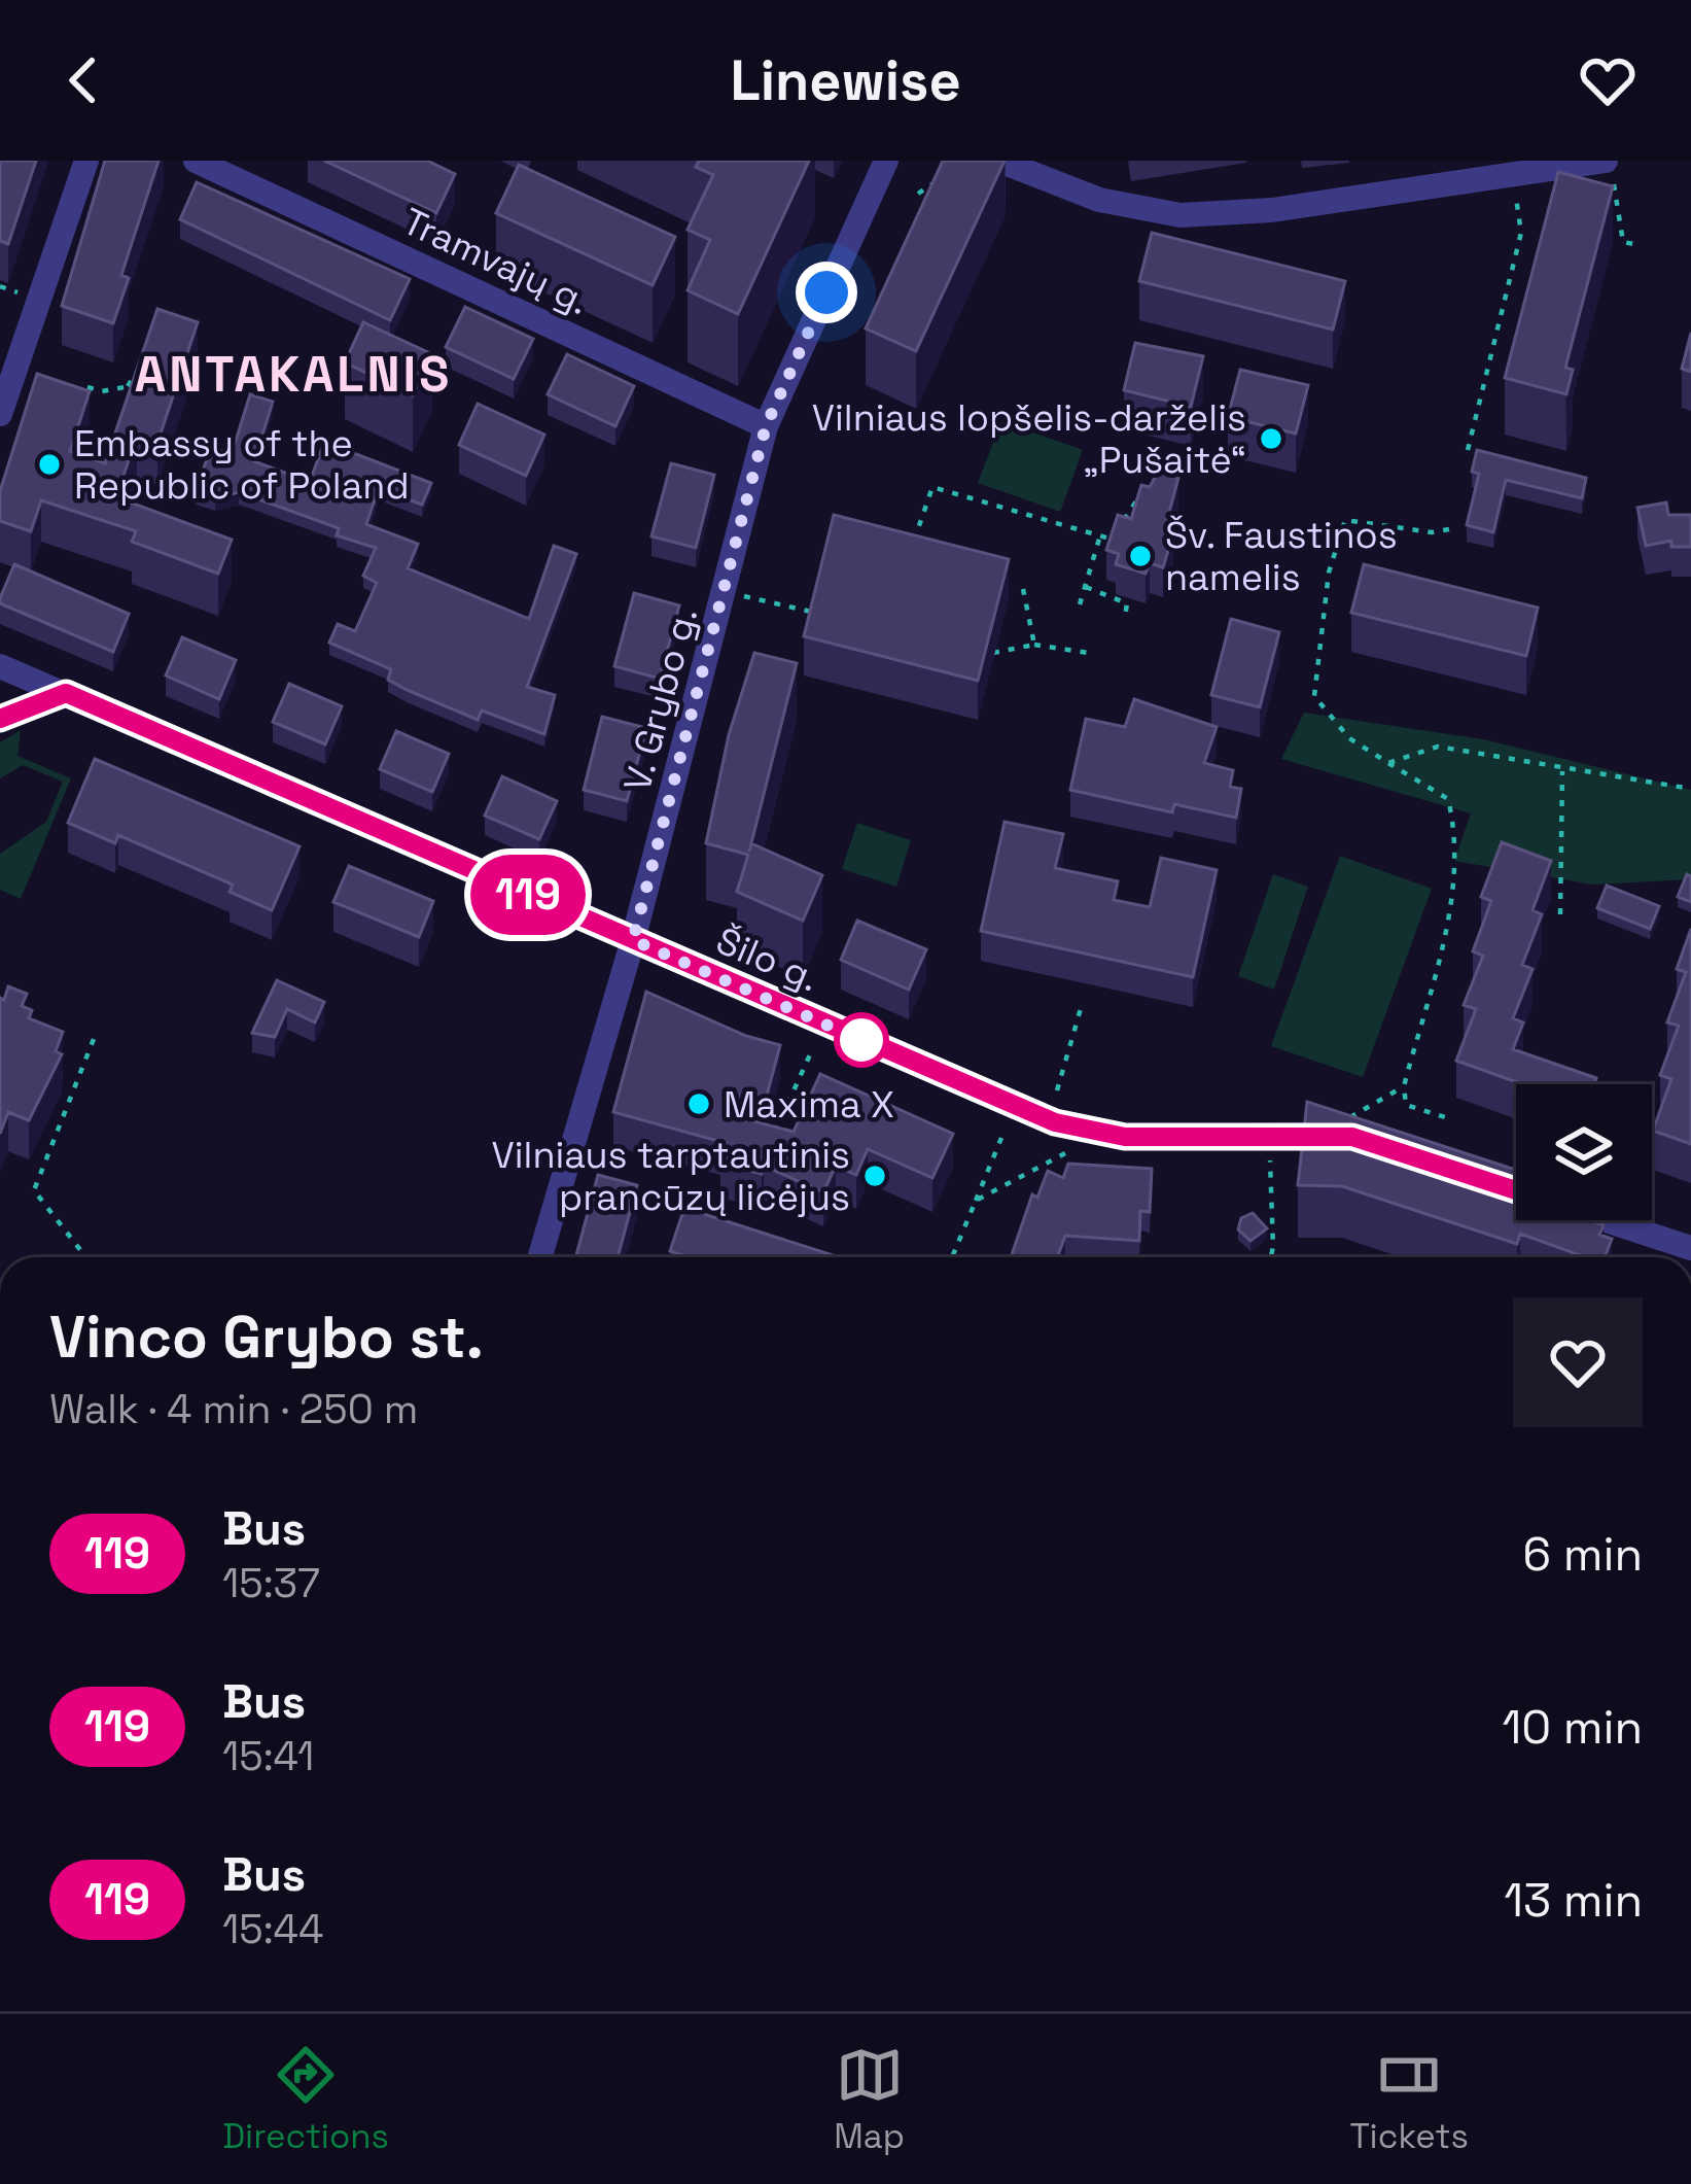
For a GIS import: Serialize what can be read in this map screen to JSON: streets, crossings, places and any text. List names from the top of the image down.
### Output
{
  "streets": {
    "street": ["Tramvajų g.", "V. Grybo g.", "Šilo g."]
  },
  "crossings": [
    ["Tramvajų g.", "V. Grybo g."],
    ["V. Grybo g.", "Šilo g."]
  ],
  "districts": ["ANTAKALNIS"],
  "places": [
    "Vilniaus lopšelis-darželis „Pušaitė“",
    "Embassy of the Republic of Poland",
    "Šv. Faustinos namelis",
    "Maxima X",
    "Vilniaus tarptautinis prancūzų licėjus"
  ],
  "lines": ["bus line 119"],
  "page": {
    "header": "Linewise",
    "on_map": "119",
    "heading": ["Vinco Grybo st.", "Walk · 4 min · 250 m"],
    "list": [
      {
        "mark": "119",
        "name": "Bus",
        "note": "15:37",
        "value": "6 min"
      },
      {
        "mark": "119",
        "name": "Bus",
        "note": "15:41",
        "value": "10 min"
      },
      {
        "mark": "119",
        "name": "Bus",
        "note": "15:44",
        "value": "13 min"
      }
    ],
    "tabs": ["Directions", "Map", "Tickets"]
  }
}
